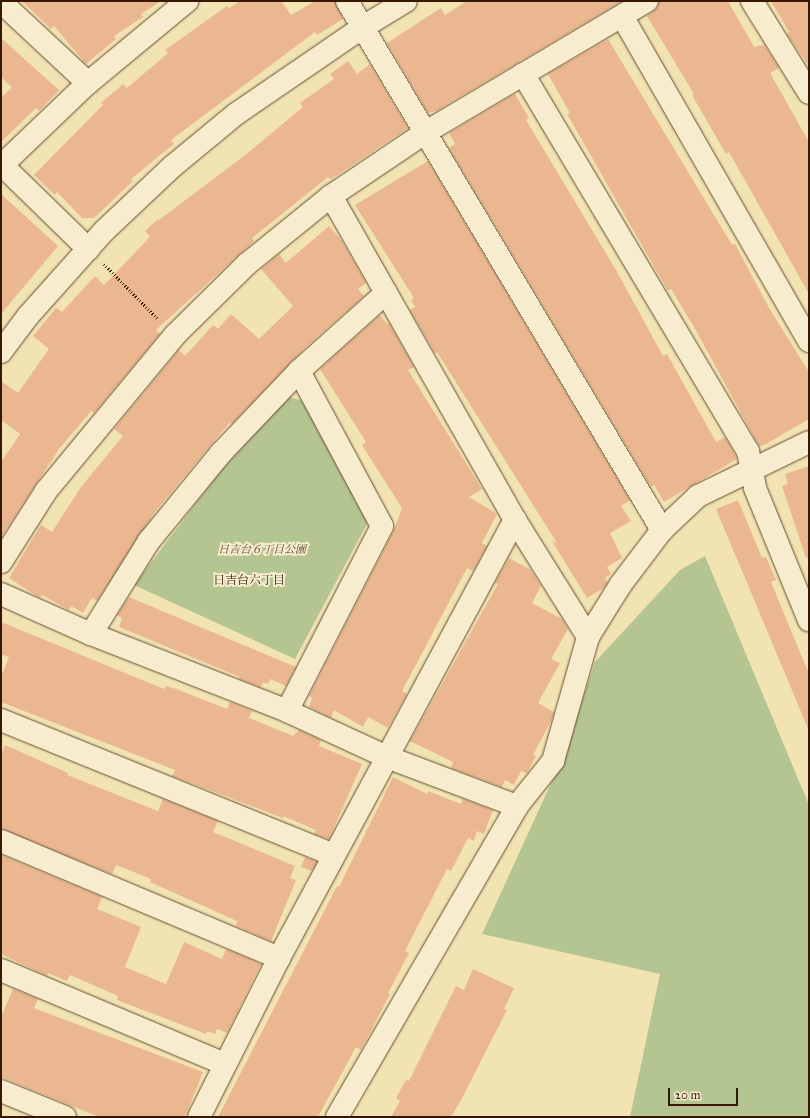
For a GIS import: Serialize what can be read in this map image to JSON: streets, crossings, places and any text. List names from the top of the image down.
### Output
{
  "districts": ["日吉台六丁目"],
  "parks": ["日吉台６丁目公園"],
  "scale_bar": "20 m"
}
